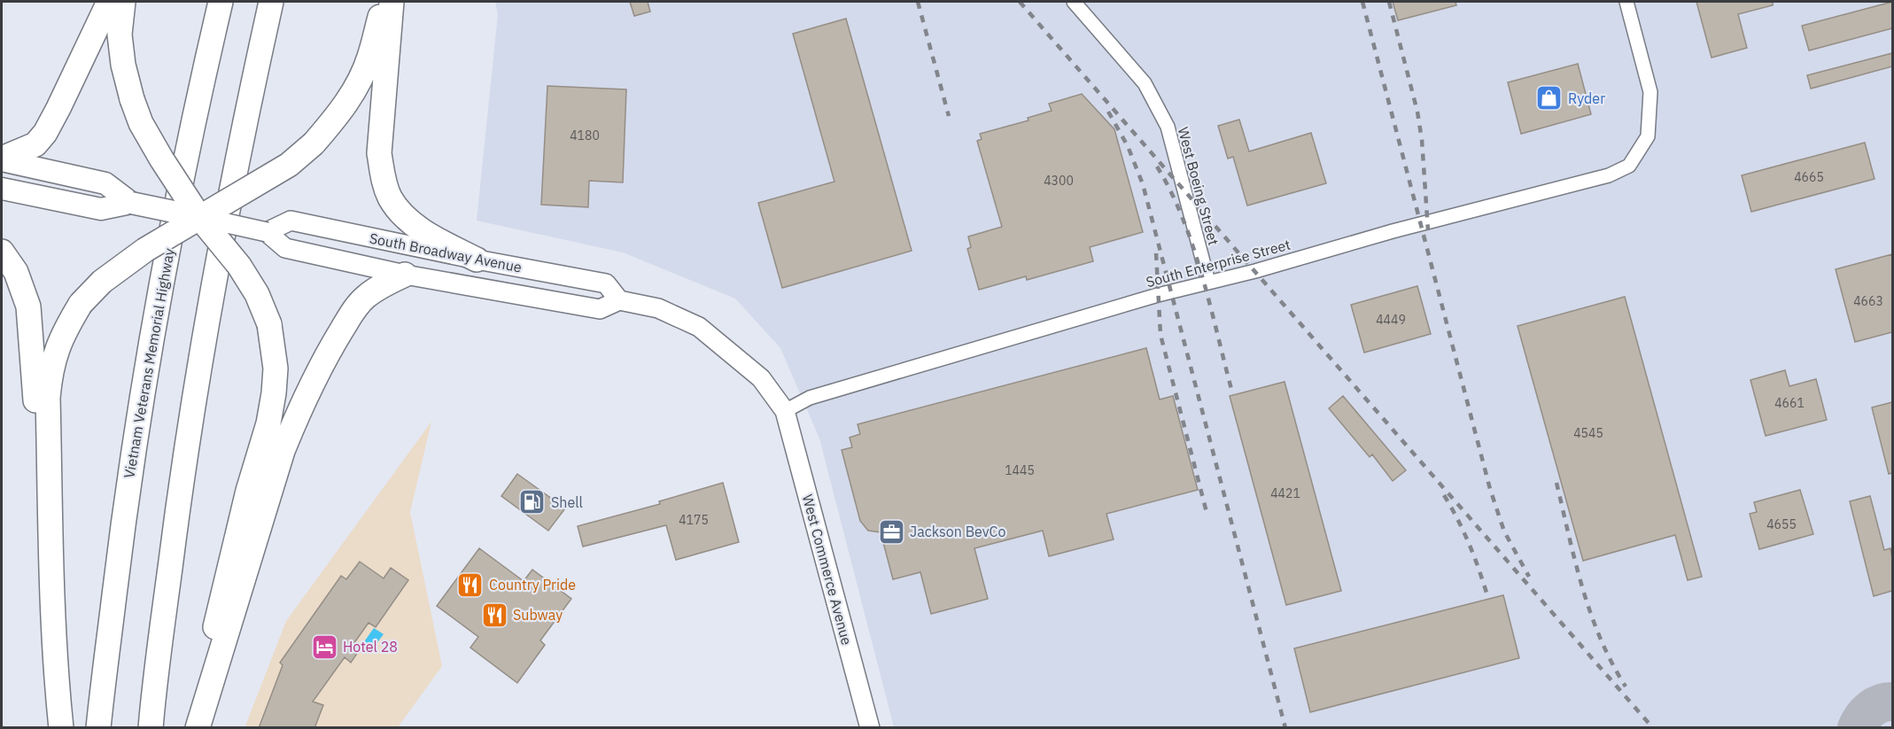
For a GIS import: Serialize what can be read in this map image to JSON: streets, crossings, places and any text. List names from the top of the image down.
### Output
{
  "streets": {
    "highway": ["Vietnam Veterans Memorial Highway"],
    "main road": ["South Broadway Avenue"],
    "street": ["West Boeing Street", "South Enterprise Street", "West Commerce Avenue"]
  },
  "crossings": [
    ["West Boeing Street", "South Enterprise Street"],
    ["South Broadway Avenue", "South Enterprise Street"],
    ["South Broadway Avenue", "West Commerce Avenue"],
    ["South Enterprise Street", "West Commerce Avenue"]
  ],
  "places": {
    "shop": ["Ryder"],
    "fuel station": ["Shell"],
    "office": ["Jackson BevCo"],
    "restaurant": ["Country Pride", "Subway"],
    "hotel": ["Hotel 28"]
  },
  "house_numbers": [
    "4180",
    "4665",
    "4300",
    "4663",
    "4449",
    "4661",
    "4545",
    "1445",
    "4421",
    "4175",
    "4655"
  ]
}
